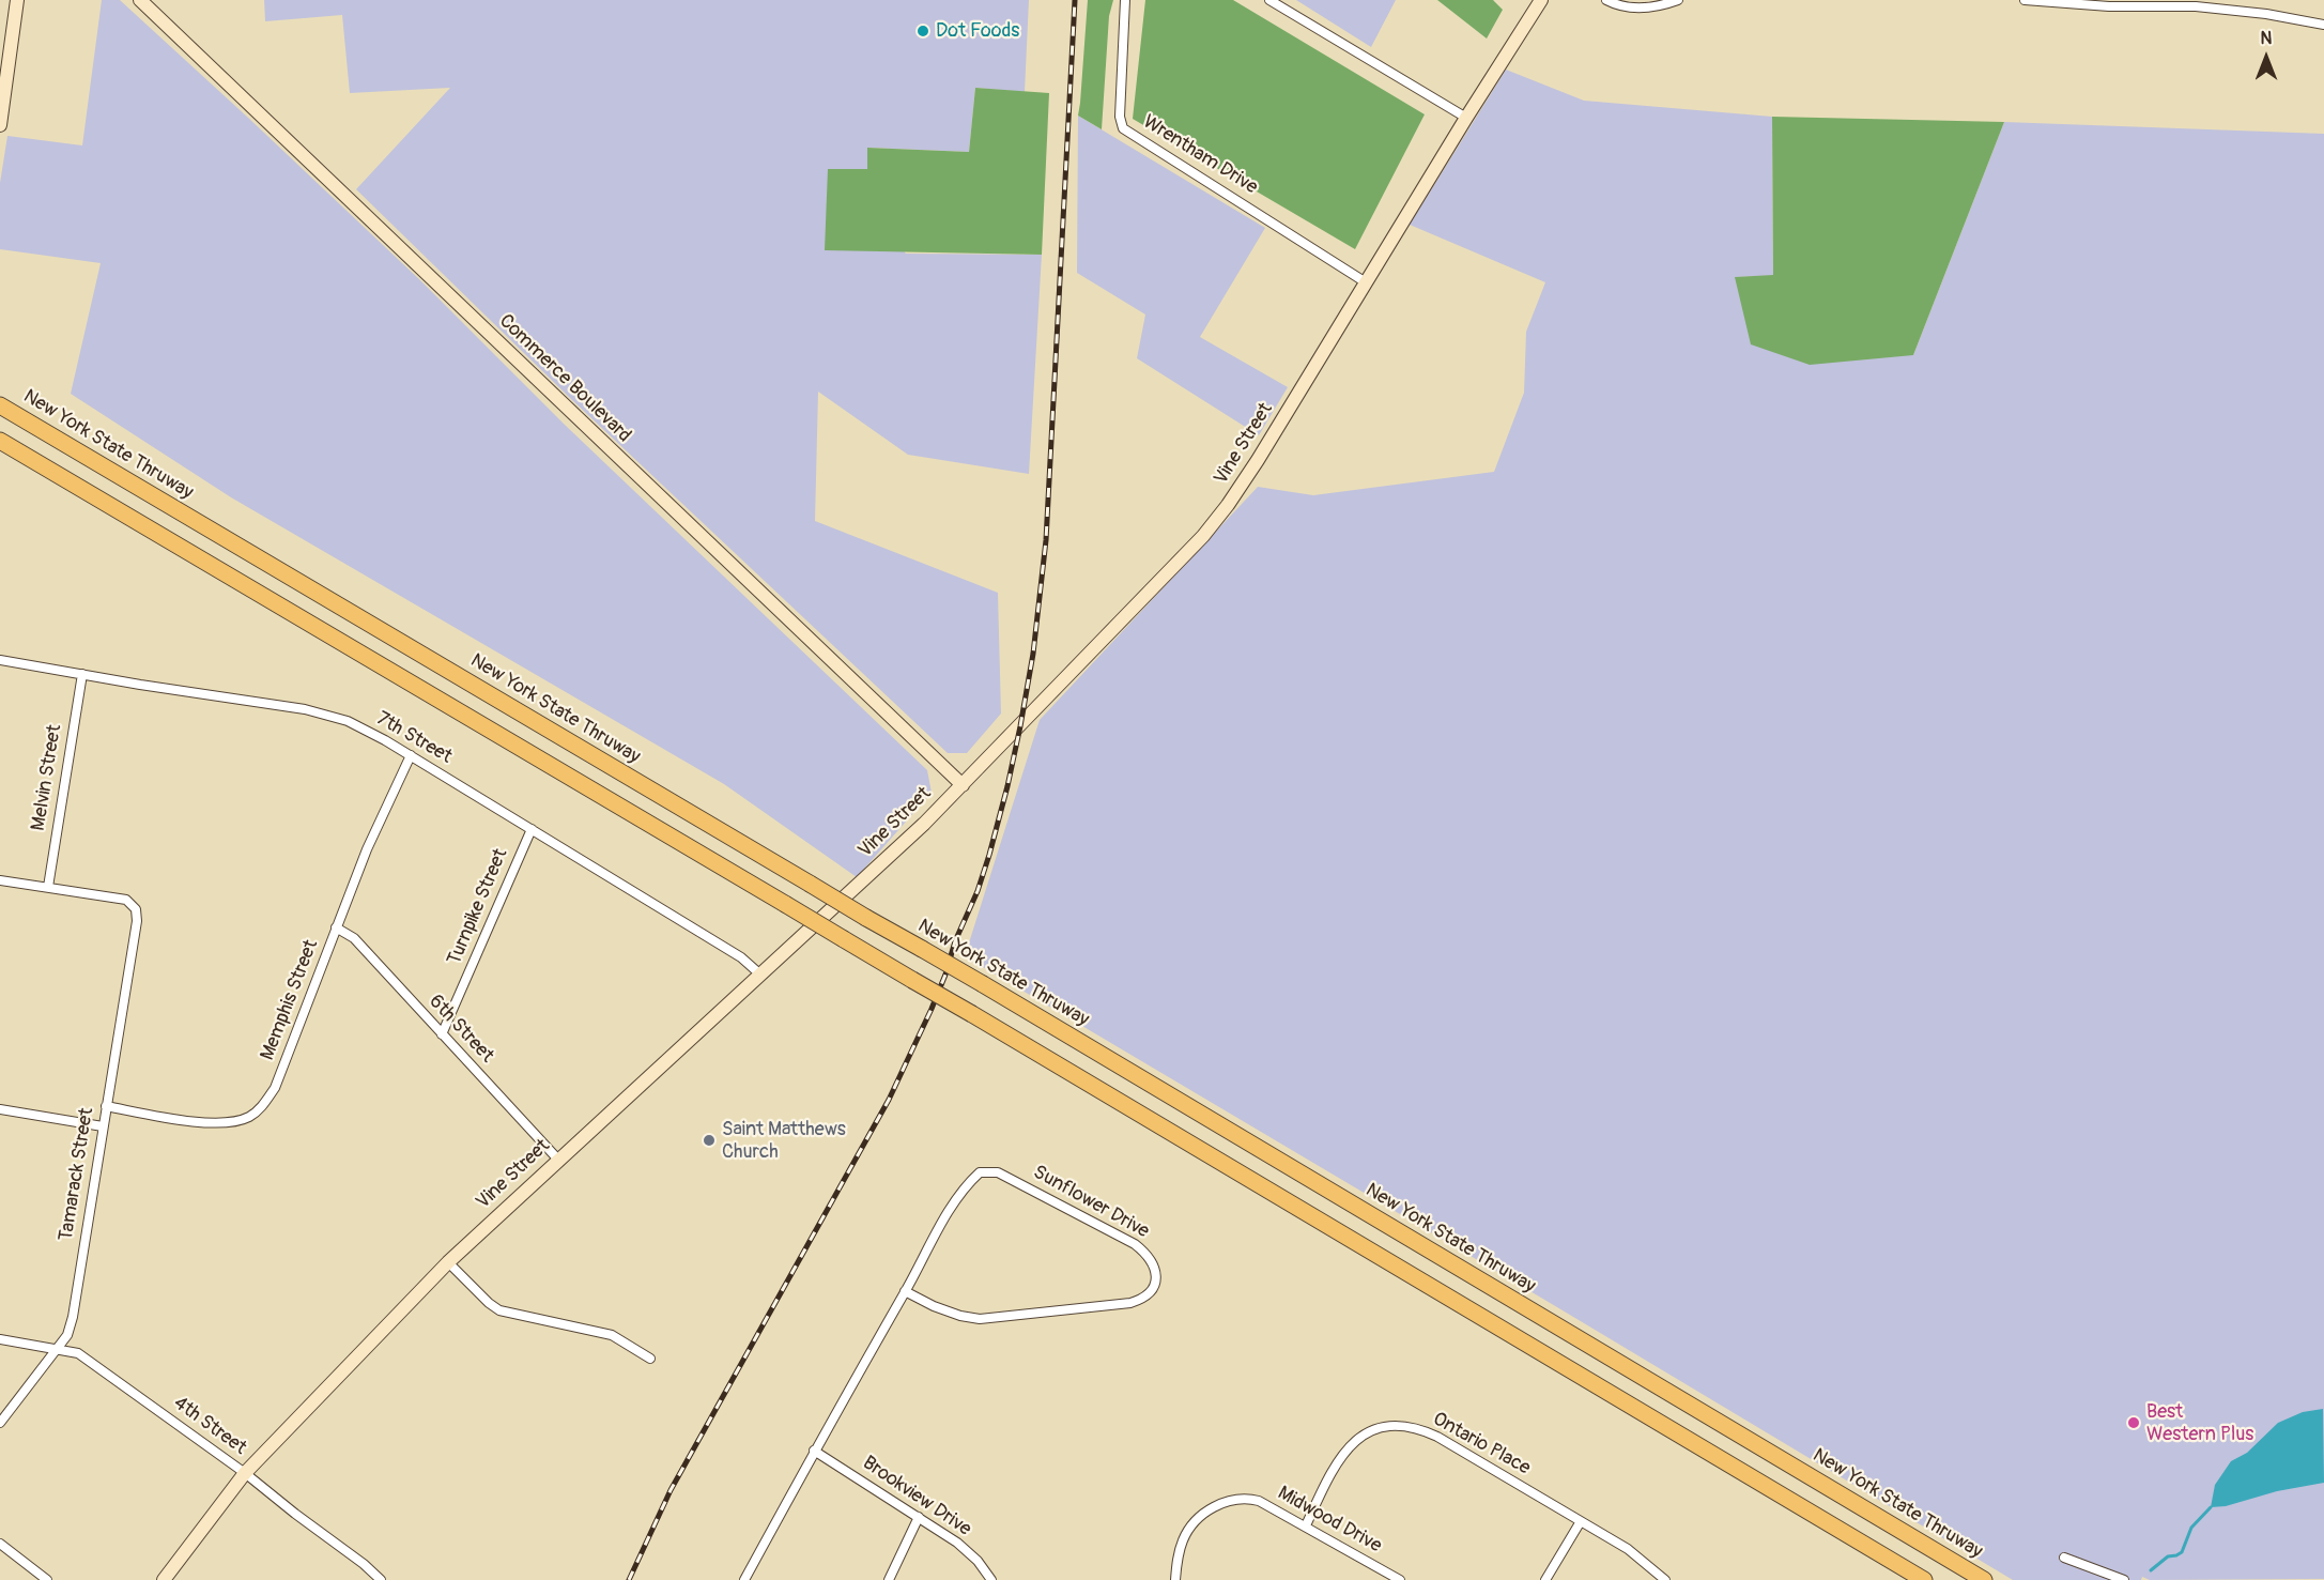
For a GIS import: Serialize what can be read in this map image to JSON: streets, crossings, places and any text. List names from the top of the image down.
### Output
{
  "streets": {
    "highway": ["New York State Thruway"],
    "street": [
      "Wrentham Drive",
      "Commerce Boulevard",
      "Vine Street",
      "7th Street",
      "Melvin Street",
      "Turnpike Street",
      "Memphis Street",
      "6th Street",
      "Tamarack Street",
      "Sunflower Drive",
      "4th Street",
      "Ontario Place",
      "Brookview Drive",
      "Midwood Drive"
    ]
  },
  "crossings": [
    ["Wrentham Drive", "Vine Street"],
    ["Commerce Boulevard", "Vine Street"],
    ["Vine Street", "7th Street"],
    ["Vine Street", "6th Street"],
    ["Vine Street", "4th Street"],
    ["7th Street", "Melvin Street"],
    ["7th Street", "Turnpike Street"],
    ["7th Street", "Memphis Street"],
    ["Melvin Street", "Tamarack Street"],
    ["Turnpike Street", "6th Street"],
    ["Memphis Street", "6th Street"],
    ["Memphis Street", "Tamarack Street"],
    ["Tamarack Street", "4th Street"],
    ["Sunflower Drive", "Brookview Drive"],
    ["Ontario Place", "Midwood Drive"]
  ],
  "places": ["Dot Foods", "Saint Matthews Church", "Best Western Plus"],
  "north": "top"
}
